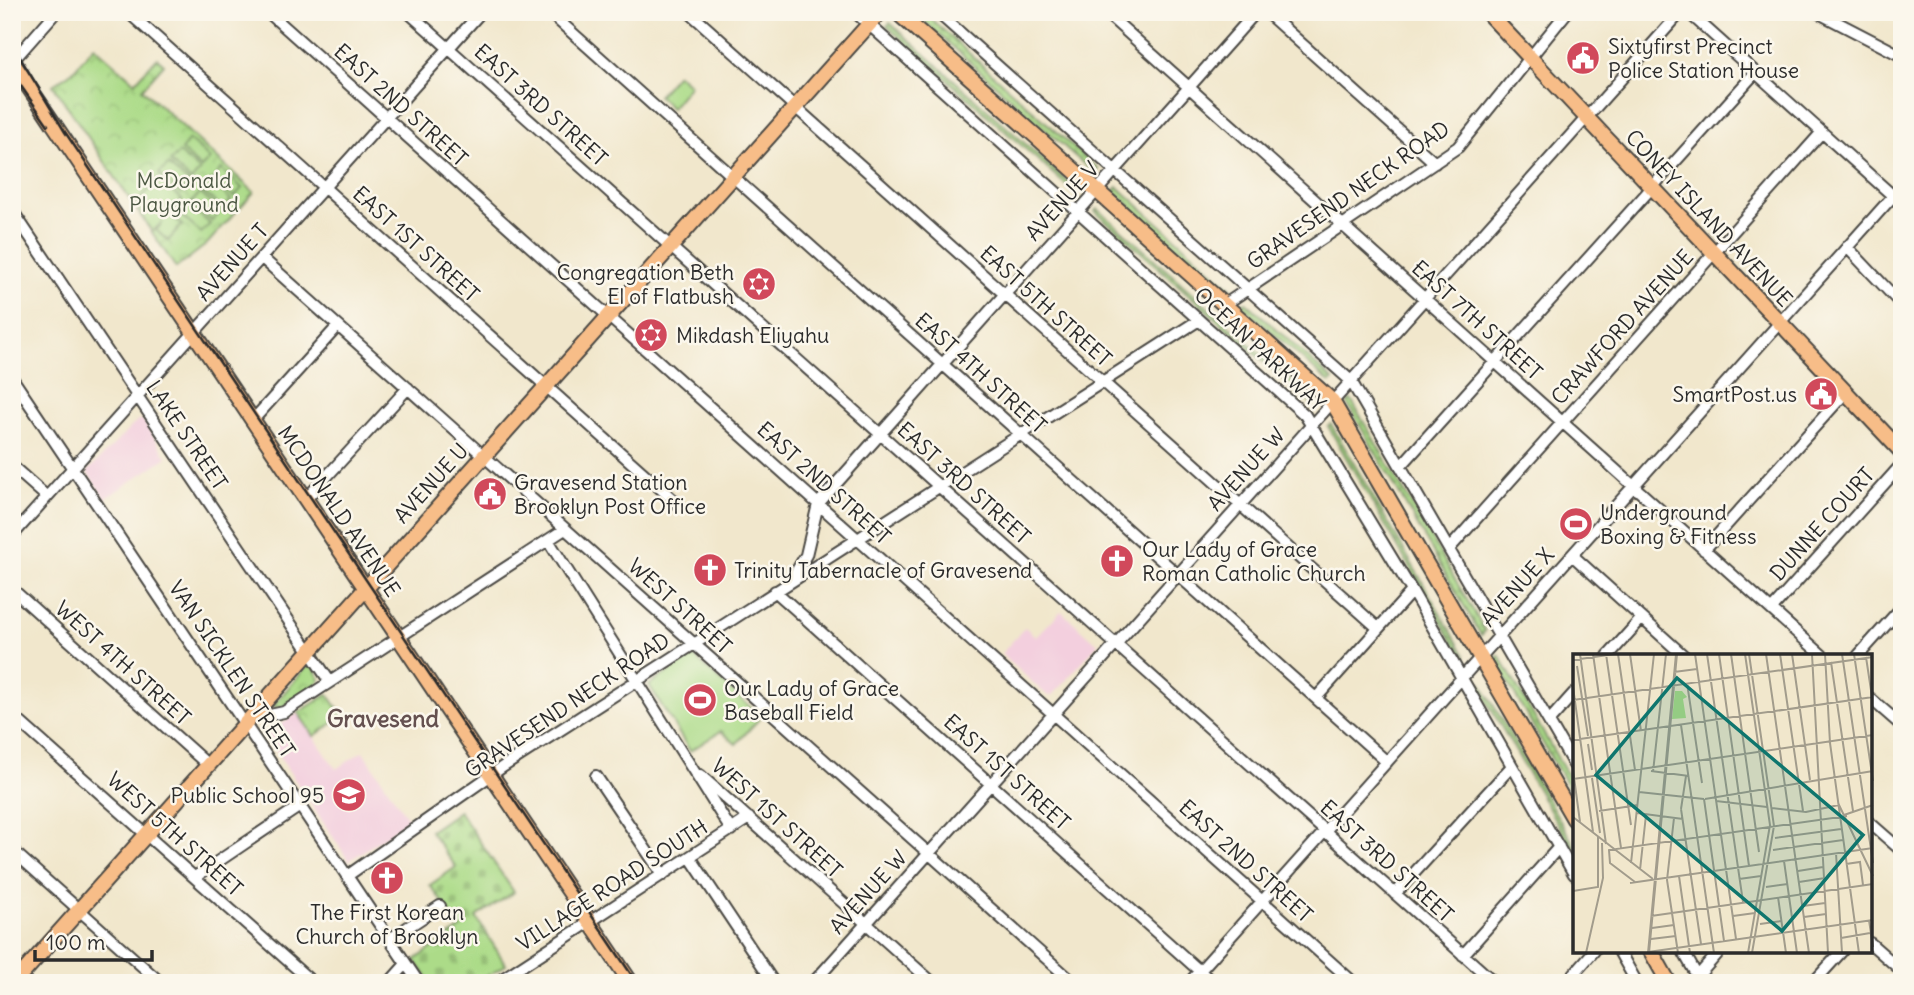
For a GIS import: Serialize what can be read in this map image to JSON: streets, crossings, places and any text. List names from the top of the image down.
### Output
{
  "streets": {
    "main road": [
      "CONEY ISLAND AVENUE",
      "OCEAN PARKWAY",
      "AVENUE U",
      "MCDONALD AVENUE"
    ],
    "street": [
      "EAST 2ND STREET",
      "EAST 3RD STREET",
      "GRAVESEND NECK ROAD",
      "AVENUE V",
      "EAST 1ST STREET",
      "AVENUE T",
      "EAST 5TH STREET",
      "EAST 7TH STREET",
      "CRAWFORD AVENUE",
      "EAST 4TH STREET",
      "LAKE STREET",
      "AVENUE W",
      "DUNNE COURT",
      "AVENUE X",
      "WEST STREET",
      "WEST 4TH STREET",
      "VAN SICKLEN STREET",
      "WEST 1ST STREET",
      "WEST 5TH STREET",
      "VILLAGE ROAD SOUTH"
    ]
  },
  "crossings": [
    ["EAST 2ND STREET", "GRAVESEND NECK ROAD"],
    ["EAST 2ND STREET", "AVENUE V"],
    ["EAST 2ND STREET", "AVENUE T"],
    ["EAST 2ND STREET", "AVENUE W"],
    ["EAST 2ND STREET", "AVENUE U"],
    ["EAST 2ND STREET", "AVENUE X"],
    ["EAST 3RD STREET", "GRAVESEND NECK ROAD"],
    ["EAST 3RD STREET", "AVENUE V"],
    ["EAST 3RD STREET", "AVENUE T"],
    ["EAST 3RD STREET", "AVENUE W"],
    ["EAST 3RD STREET", "AVENUE U"],
    ["EAST 3RD STREET", "AVENUE X"],
    ["GRAVESEND NECK ROAD", "AVENUE V"],
    ["GRAVESEND NECK ROAD", "CONEY ISLAND AVENUE"],
    ["GRAVESEND NECK ROAD", "EAST 1ST STREET"],
    ["GRAVESEND NECK ROAD", "EAST 5TH STREET"],
    ["GRAVESEND NECK ROAD", "EAST 7TH STREET"],
    ["GRAVESEND NECK ROAD", "OCEAN PARKWAY"],
    ["GRAVESEND NECK ROAD", "EAST 4TH STREET"],
    ["GRAVESEND NECK ROAD", "MCDONALD AVENUE"],
    ["GRAVESEND NECK ROAD", "WEST STREET"],
    ["GRAVESEND NECK ROAD", "VAN SICKLEN STREET"],
    ["AVENUE V", "EAST 1ST STREET"],
    ["AVENUE V", "EAST 5TH STREET"],
    ["AVENUE V", "EAST 7TH STREET"],
    ["AVENUE V", "OCEAN PARKWAY"],
    ["AVENUE V", "EAST 4TH STREET"],
    ["CONEY ISLAND AVENUE", "CRAWFORD AVENUE"],
    ["CONEY ISLAND AVENUE", "AVENUE W"],
    ["CONEY ISLAND AVENUE", "AVENUE X"],
    ["EAST 1ST STREET", "AVENUE T"],
    ["EAST 1ST STREET", "AVENUE W"],
    ["EAST 1ST STREET", "AVENUE U"],
    ["EAST 1ST STREET", "AVENUE X"],
    ["AVENUE T", "LAKE STREET"],
    ["AVENUE T", "MCDONALD AVENUE"],
    ["AVENUE T", "WEST STREET"],
    ["AVENUE T", "VAN SICKLEN STREET"],
    ["EAST 5TH STREET", "AVENUE W"],
    ["EAST 5TH STREET", "AVENUE U"],
    ["EAST 7TH STREET", "CRAWFORD AVENUE"],
    ["EAST 7TH STREET", "AVENUE W"],
    ["EAST 7TH STREET", "DUNNE COURT"],
    ["EAST 7TH STREET", "AVENUE X"],
    ["CRAWFORD AVENUE", "OCEAN PARKWAY"],
    ["OCEAN PARKWAY", "AVENUE W"],
    ["OCEAN PARKWAY", "AVENUE U"],
    ["OCEAN PARKWAY", "AVENUE X"],
    ["EAST 4TH STREET", "AVENUE W"],
    ["EAST 4TH STREET", "AVENUE U"],
    ["EAST 4TH STREET", "AVENUE X"],
    ["LAKE STREET", "AVENUE U"],
    ["AVENUE W", "WEST STREET"],
    ["AVENUE W", "WEST 1ST STREET"],
    ["AVENUE U", "MCDONALD AVENUE"],
    ["AVENUE U", "WEST STREET"],
    ["AVENUE U", "WEST 4TH STREET"],
    ["AVENUE U", "VAN SICKLEN STREET"],
    ["AVENUE U", "WEST 5TH STREET"],
    ["MCDONALD AVENUE", "VILLAGE ROAD SOUTH"],
    ["WEST 1ST STREET", "VILLAGE ROAD SOUTH"]
  ],
  "districts": ["Gravesend"],
  "parks": ["McDonald Playground"],
  "places": {
    "public building": ["Sixtyfirst Precinct Police Station House", "SmartPost.us", "Gravesend Station Brooklyn Post Office"],
    "synagogue": ["Congregation Beth El of Flatbush", "Mikdash Eliyahu"],
    "sports": ["Underground Boxing & Fitness", "Our Lady of Grace Baseball Field"],
    "church": ["Our Lady of Grace Roman Catholic Church", "Trinity Tabernacle of Gravesend", "The First Korean Church of Brooklyn"],
    "school or university": ["Public School 95"]
  },
  "scale_bar": "100 m"
}
